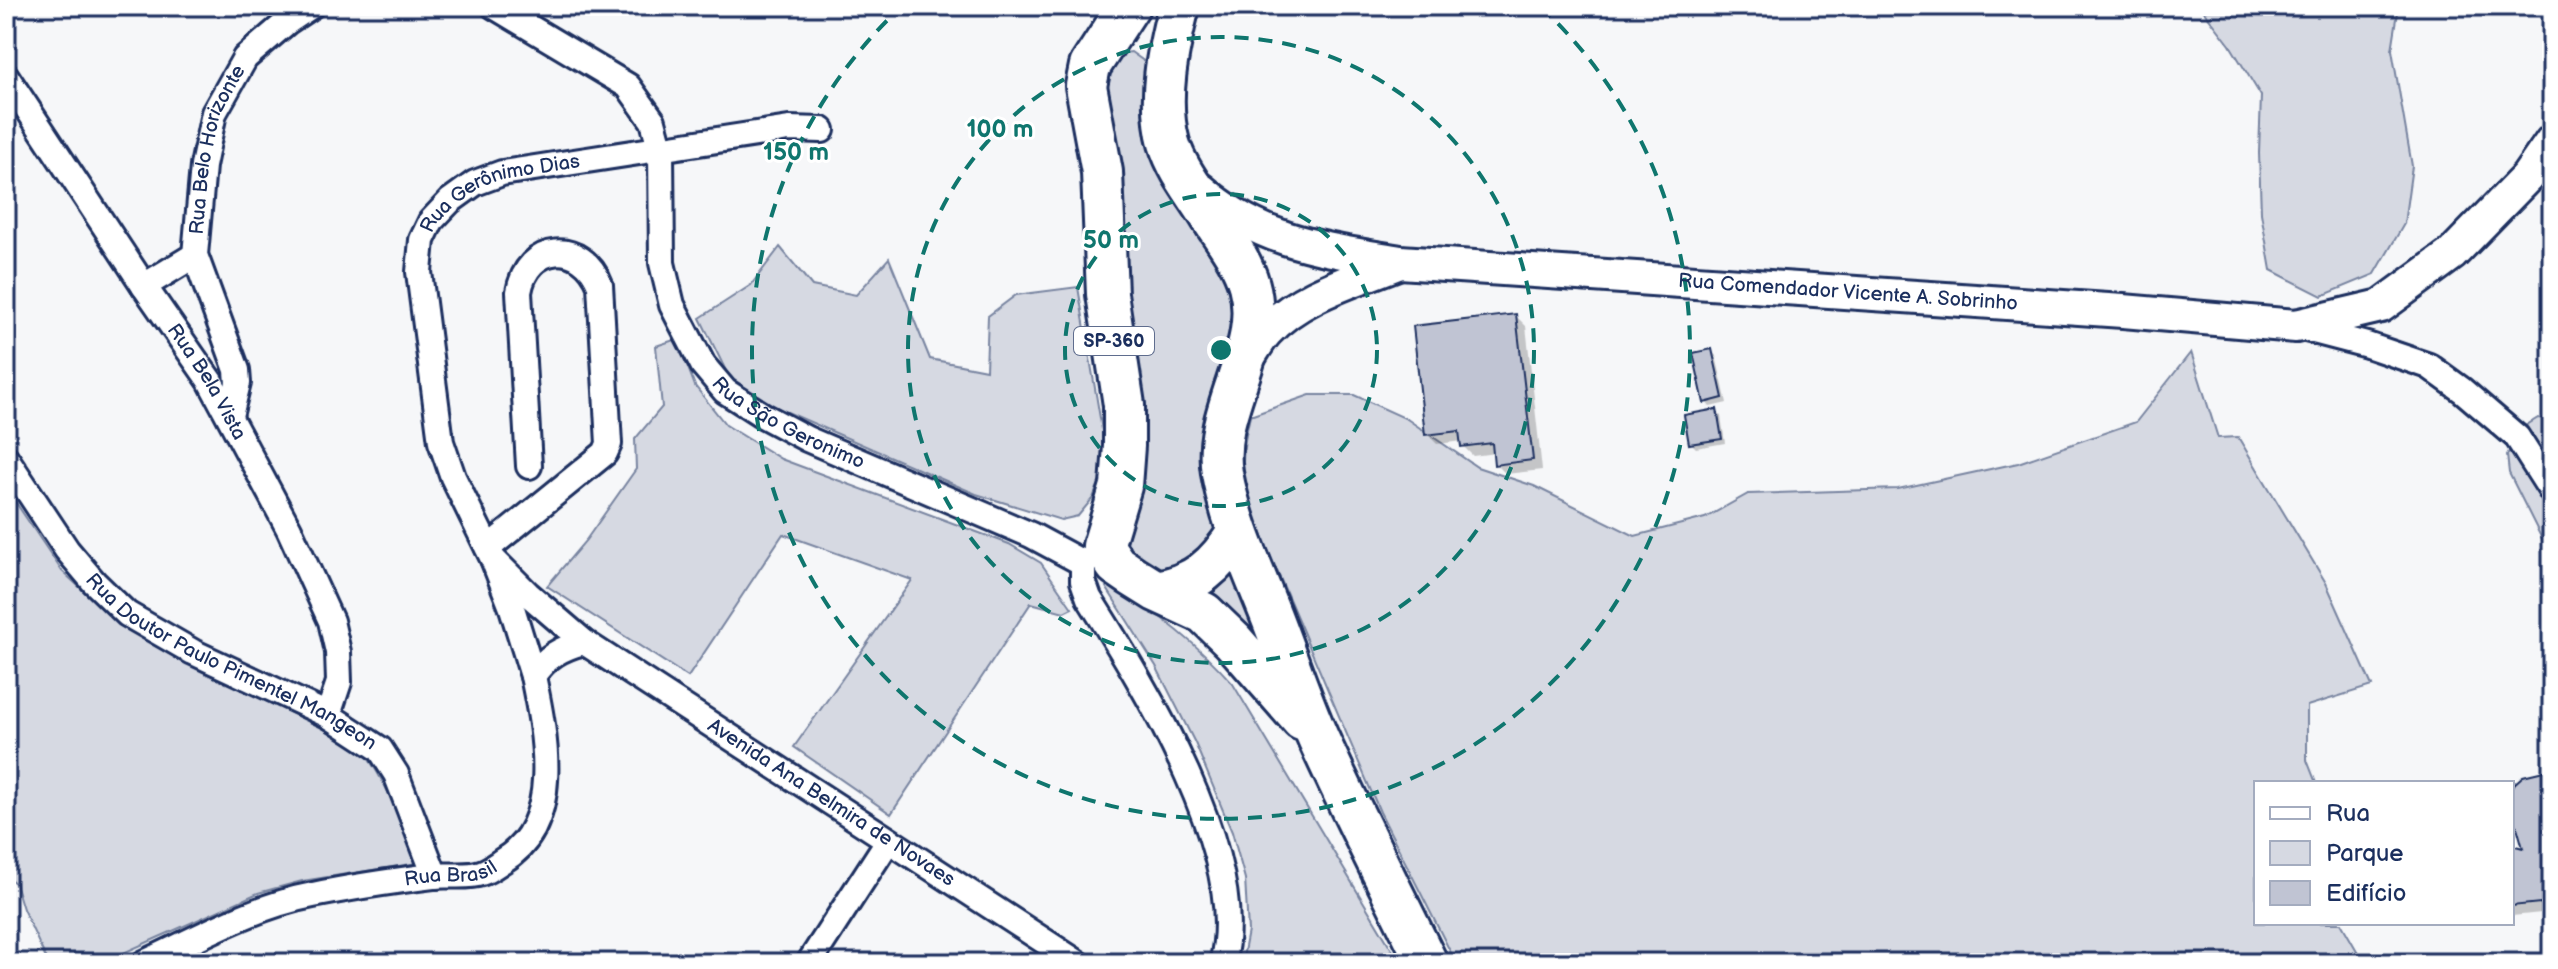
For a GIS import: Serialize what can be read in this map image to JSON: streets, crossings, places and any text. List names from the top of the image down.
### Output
{
  "streets": {
    "main road": ["SP-360"],
    "street": [
      "Rua Belo Horizonte",
      "Rua Gerônimo Dias",
      "Rua Comendador Vicente A. Sobrinho",
      "Rua Bela Vista",
      "Rua São Geronimo",
      "Rua Doutor Paulo Pimentel Mangeon",
      "Avenida Ana Belmira de Novaes",
      "Rua Brasil"
    ]
  },
  "crossings": [
    ["Rua Belo Horizonte", "Rua Bela Vista"],
    ["Rua Gerônimo Dias", "Rua São Geronimo"],
    ["Rua Gerônimo Dias", "Avenida Ana Belmira de Novaes"],
    ["Rua Gerônimo Dias", "Rua Brasil"],
    ["SP-360", "Rua São Geronimo"],
    ["Rua Bela Vista", "Rua Doutor Paulo Pimentel Mangeon"],
    ["Rua Doutor Paulo Pimentel Mangeon", "Rua Brasil"],
    ["Avenida Ana Belmira de Novaes", "Rua Brasil"]
  ],
  "legend": ["Rua", "Parque", "Edifício"],
  "rings": ["100 m", "150 m", "50 m"]
}
